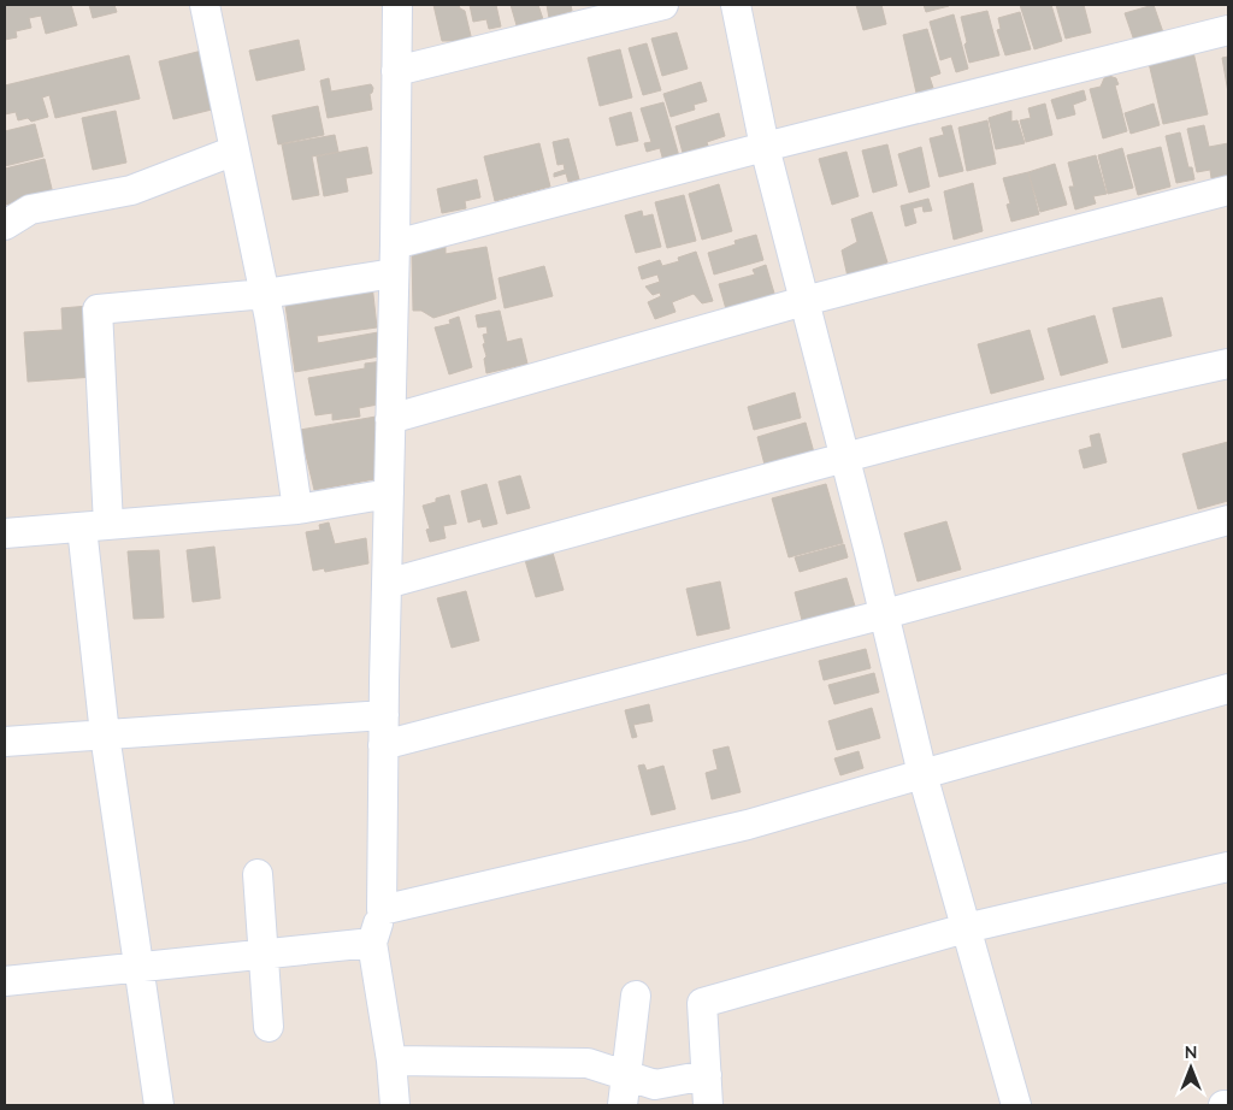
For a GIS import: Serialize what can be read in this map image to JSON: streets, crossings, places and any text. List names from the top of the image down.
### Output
{
  "north": "top"
}
